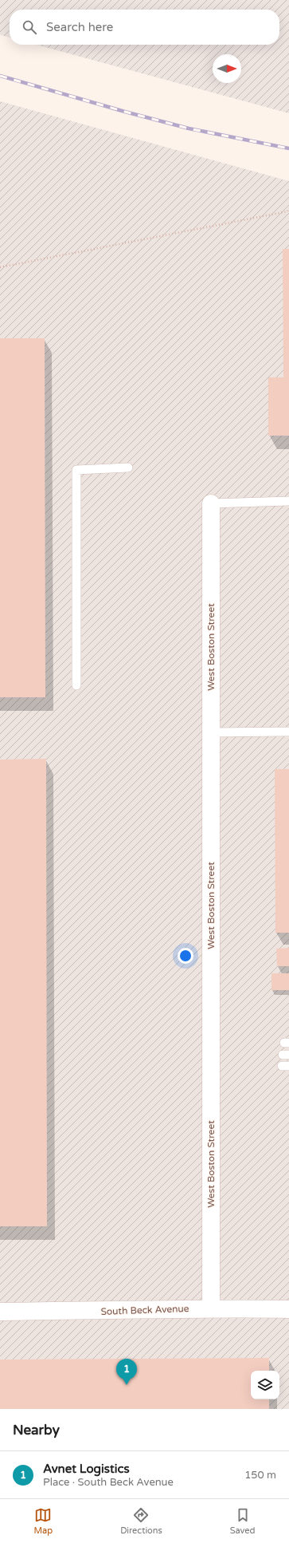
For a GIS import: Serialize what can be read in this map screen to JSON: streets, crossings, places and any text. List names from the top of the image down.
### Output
{
  "streets": {
    "street": ["West Boston Street", "South Beck Avenue"]
  },
  "crossings": [
    ["West Boston Street", "South Beck Avenue"]
  ],
  "north": "right",
  "page": {
    "search": "Search here",
    "pins": "1",
    "heading": "Nearby",
    "list": [
      {
        "mark": "1",
        "name": "Avnet Logistics",
        "note": "Place · South Beck Avenue",
        "value": "150 m"
      }
    ],
    "nav": ["Map", "Directions", "Saved"]
  }
}
